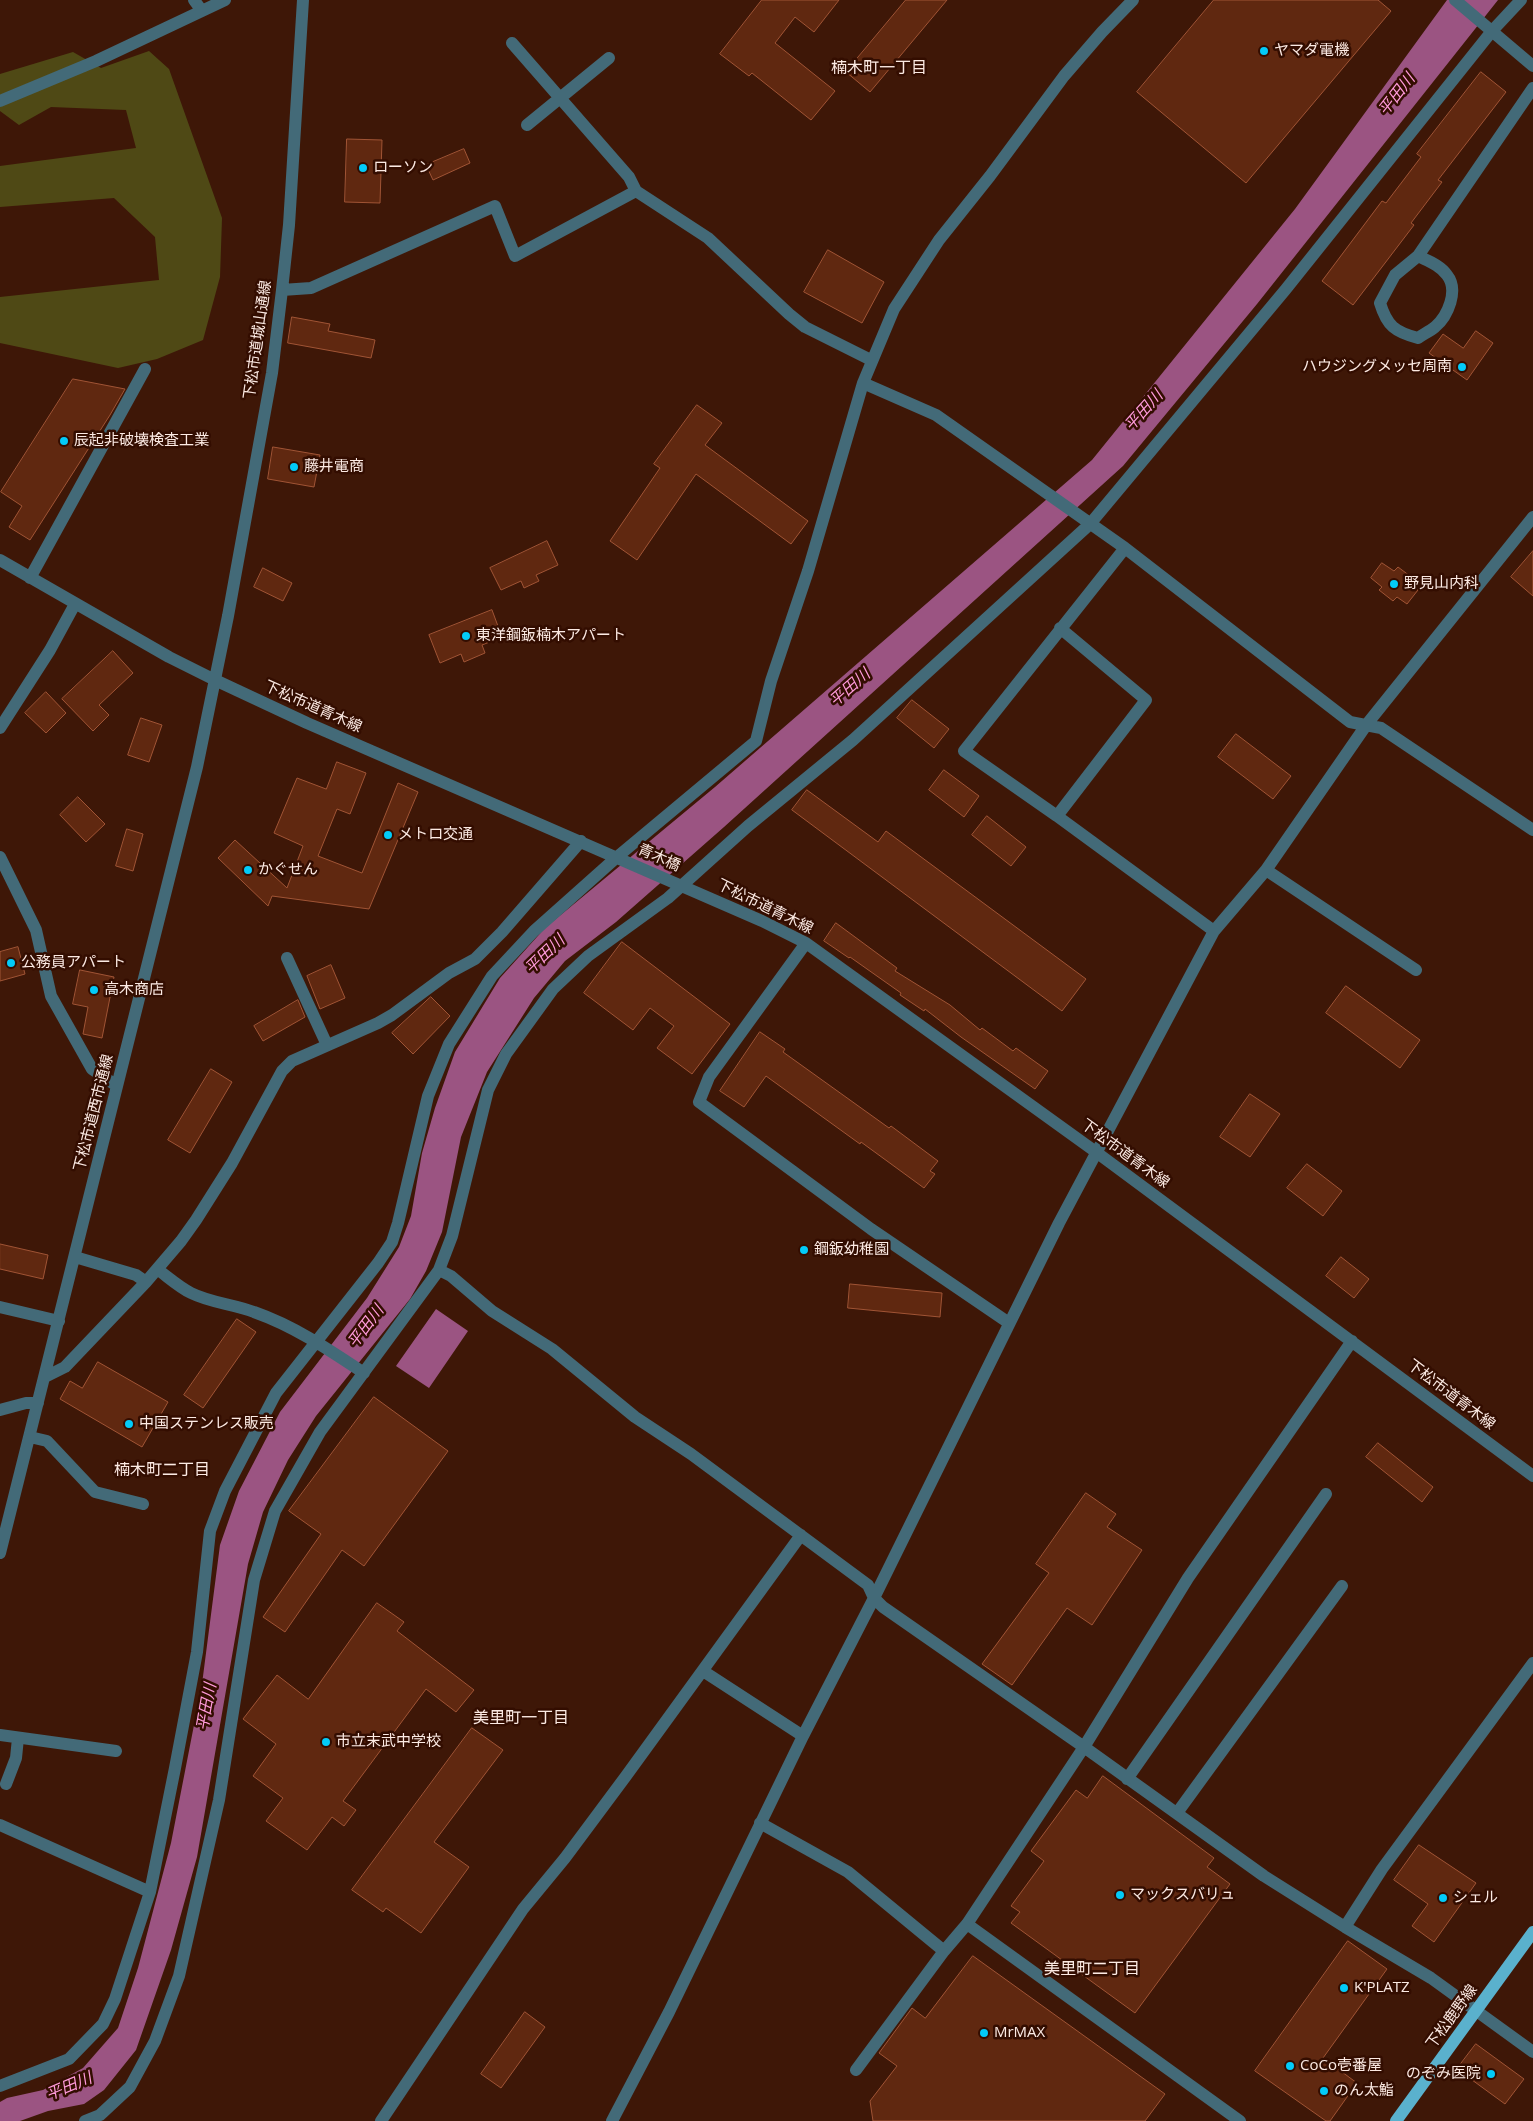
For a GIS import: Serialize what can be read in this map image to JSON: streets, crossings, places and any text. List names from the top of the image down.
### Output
{
  "streets": {
    "main road": ["下松鹿野線"],
    "street": [
      "下松市道城山通線",
      "下松市道青木線",
      "青木橋",
      "下松市道西市通線"
    ]
  },
  "crossings": [
    ["下松市道城山通線", "下松市道青木線"],
    ["下松市道城山通線", "下松市道西市通線"],
    ["下松市道青木線", "青木橋"],
    ["下松市道青木線", "下松市道西市通線"]
  ],
  "districts": [
    "楠木町一丁目",
    "楠木町二丁目",
    "美里町一丁目",
    "美里町二丁目"
  ],
  "water": ["平田川"],
  "places": [
    "ヤマダ電機",
    "ローソン",
    "ハウジングメッセ周南",
    "辰起非破壊検査工業",
    "藤井電商",
    "野見山内科",
    "東洋鋼鈑楠木アパート",
    "メトロ交通",
    "かぐせん",
    "公務員アパート",
    "高木商店",
    "鋼鈑幼稚園",
    "中国ステンレス販売",
    "市立末武中学校",
    "マックスバリュ",
    "シェル",
    "K'PLATZ",
    "MrMAX",
    "CoCo壱番屋",
    "のぞみ医院",
    "のん太鮨"
  ]
}
